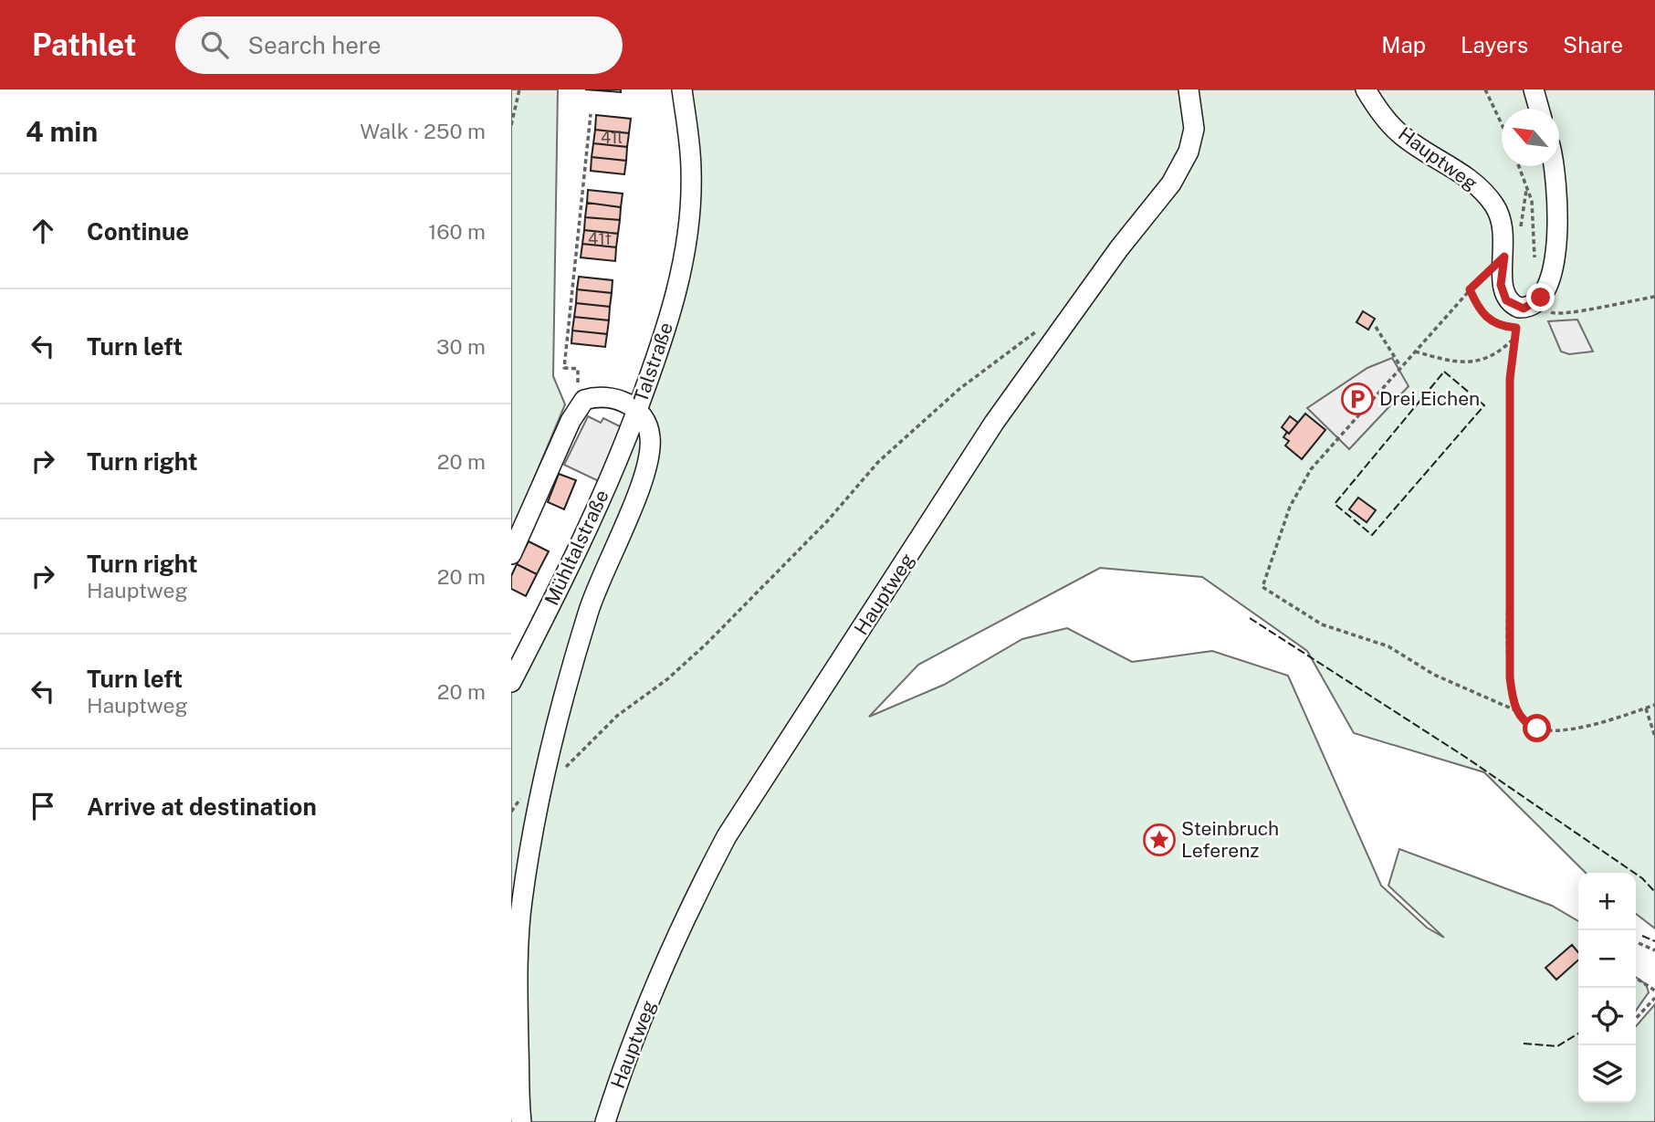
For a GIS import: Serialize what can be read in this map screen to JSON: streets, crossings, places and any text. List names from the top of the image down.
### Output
{
  "streets": {
    "street": ["Hauptweg", "Talstraße", "Mühltalstraße"]
  },
  "crossings": [
    ["Talstraße", "Mühltalstraße"]
  ],
  "places": {
    "parking": ["Drei Eichen"],
    "place": ["Steinbruch Leferenz"]
  },
  "house_numbers": ["41l", "41f"],
  "north": "top left",
  "page": {
    "header": "Pathlet",
    "search": "Search here",
    "nav": ["Map", "Layers", "Share"],
    "heading": ["4 min", "Walk · 250 m"],
    "list": [
      ["Continue", "160 m"],
      ["Turn left", "30 m"],
      ["Turn right", "20 m"],
      ["Turn right", "Hauptweg", "20 m"],
      ["Turn left", "Hauptweg", "20 m"],
      "Arrive at destination"
    ],
    "map_buttons": ["+", "−"]
  }
}
